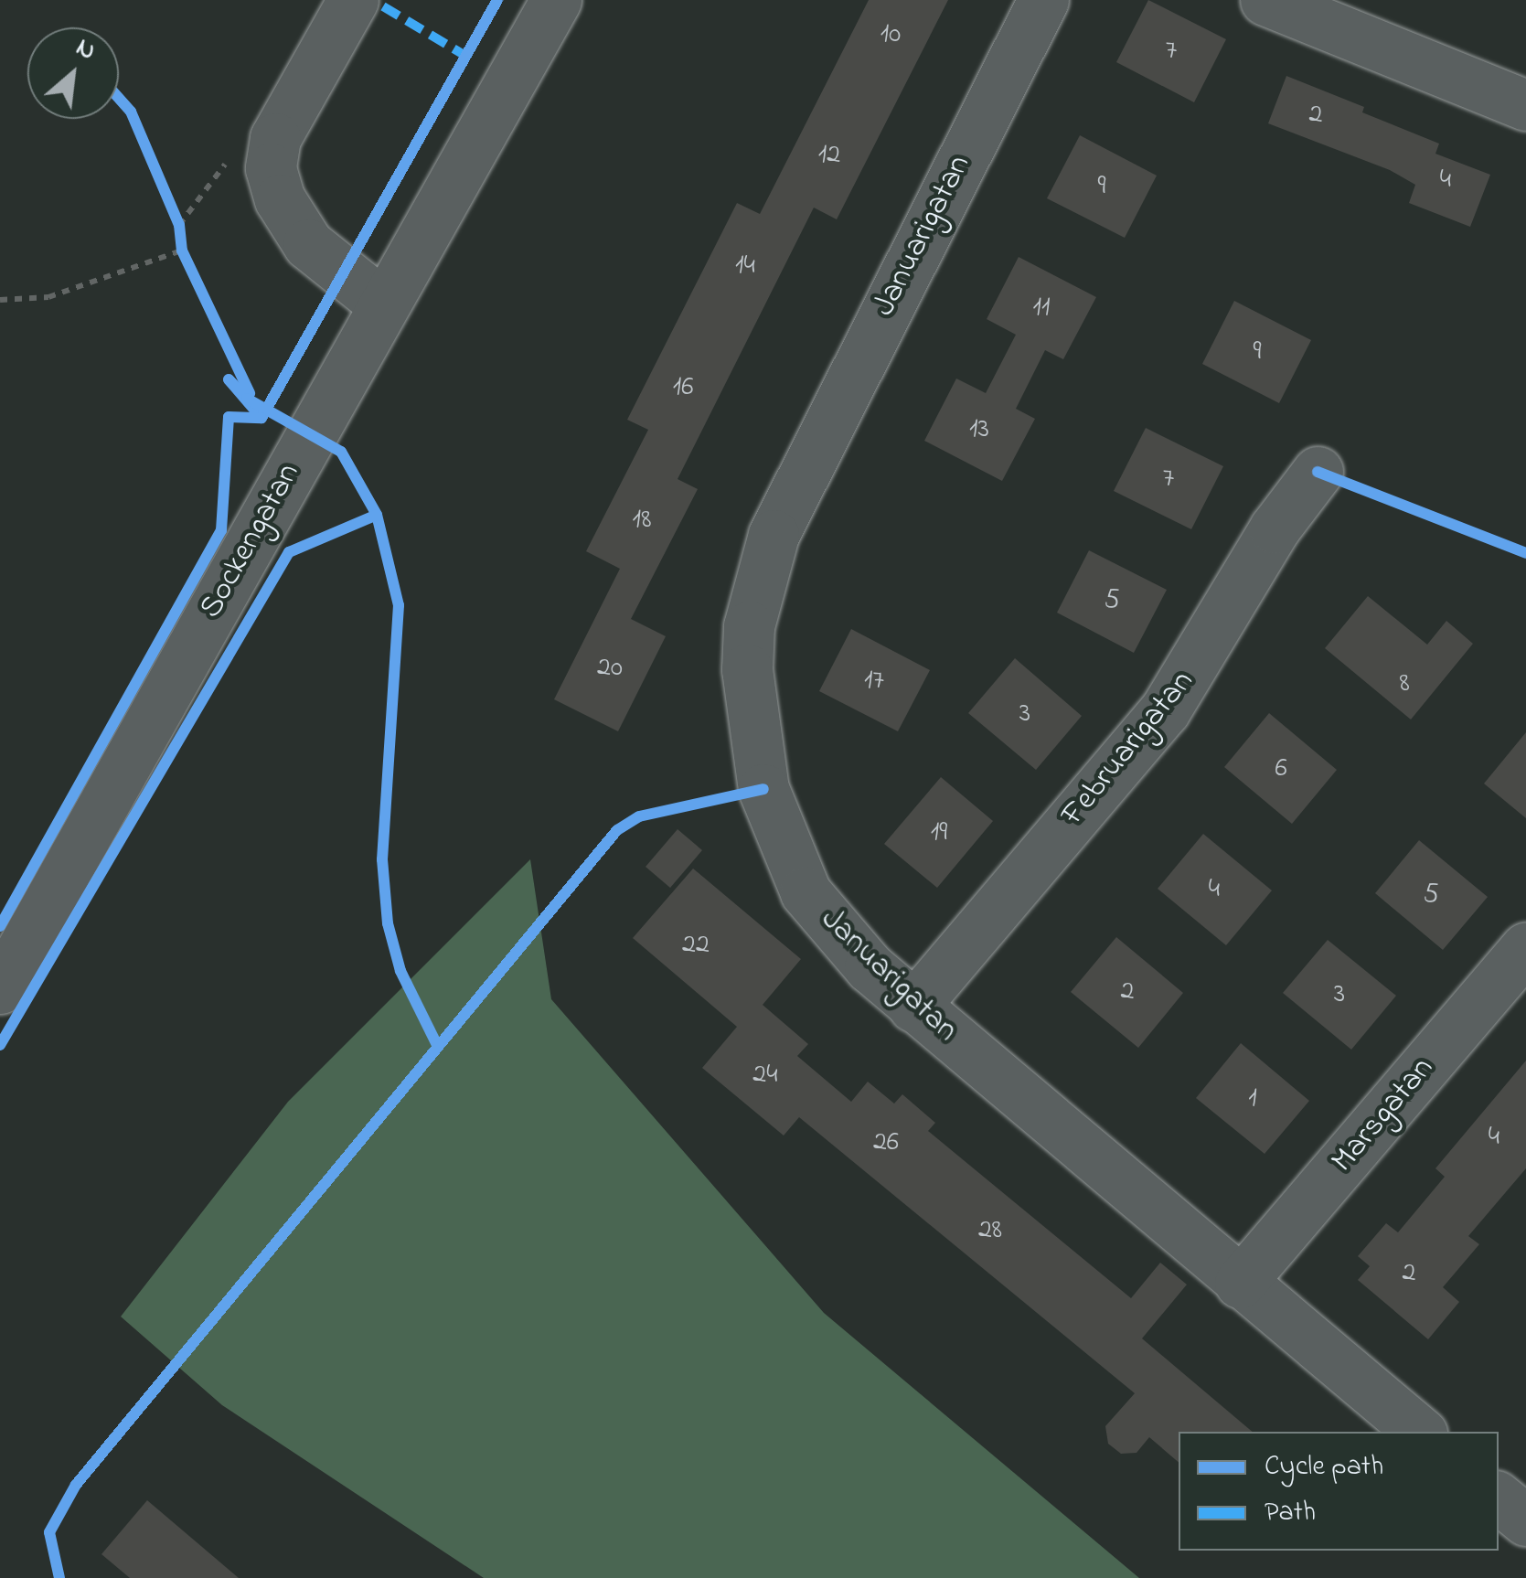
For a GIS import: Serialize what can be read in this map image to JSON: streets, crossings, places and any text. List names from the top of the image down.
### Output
{
  "streets": {
    "street": [
      "Januarigatan",
      "Sockengatan",
      "Februarigatan",
      "Marsgatan"
    ]
  },
  "crossings": [
    ["Januarigatan", "Februarigatan"],
    ["Januarigatan", "Marsgatan"]
  ],
  "house_numbers": [
    "10",
    "7",
    "2",
    "12",
    "4",
    "9",
    "14",
    "11",
    "9",
    "16",
    "13",
    "7",
    "18",
    "5",
    "20",
    "17",
    "8",
    "3",
    "6",
    "19",
    "4",
    "5",
    "22",
    "2",
    "3",
    "24",
    "1",
    "4",
    "26",
    "28",
    "2"
  ],
  "legend": ["Cycle path", "Path"],
  "north": "top right"
}
